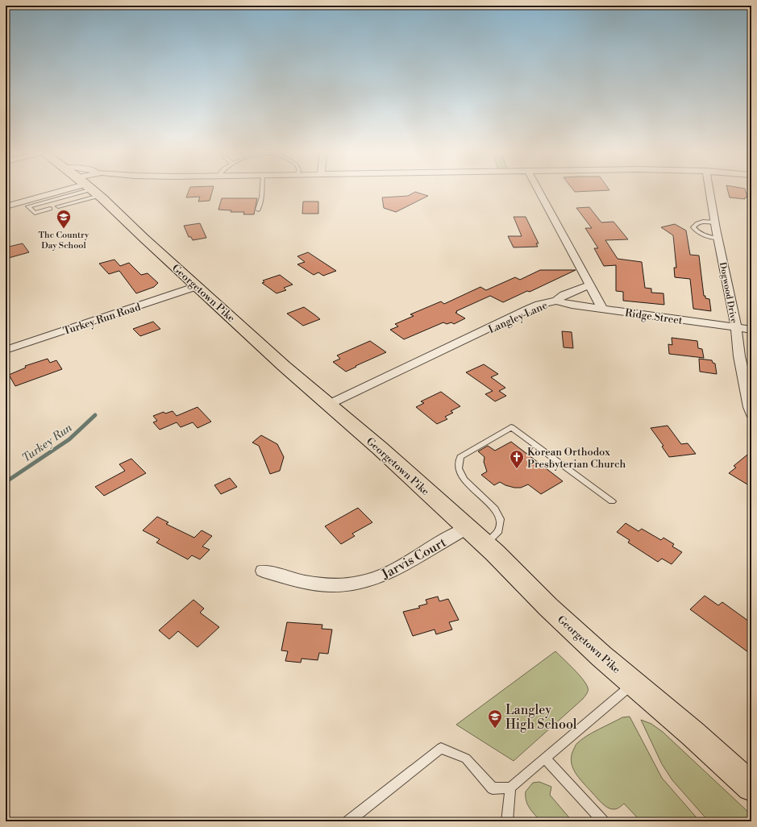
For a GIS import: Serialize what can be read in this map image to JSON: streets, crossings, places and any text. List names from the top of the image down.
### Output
{
  "streets": {
    "main road": ["Georgetown Pike"],
    "street": [
      "Dogwood Drive",
      "Ridge Street",
      "Langley Lane",
      "Turkey Run Road",
      "Jarvis Court"
    ]
  },
  "crossings": [
    ["Georgetown Pike", "Langley Lane"],
    ["Georgetown Pike", "Turkey Run Road"],
    ["Georgetown Pike", "Jarvis Court"],
    ["Dogwood Drive", "Ridge Street"],
    ["Ridge Street", "Langley Lane"]
  ],
  "water": ["Turkey Run"],
  "places": {
    "school or university": ["The Country Day School", "Langley High School"],
    "church": ["Korean Orthodox Presbyterian Church"]
  }
}
